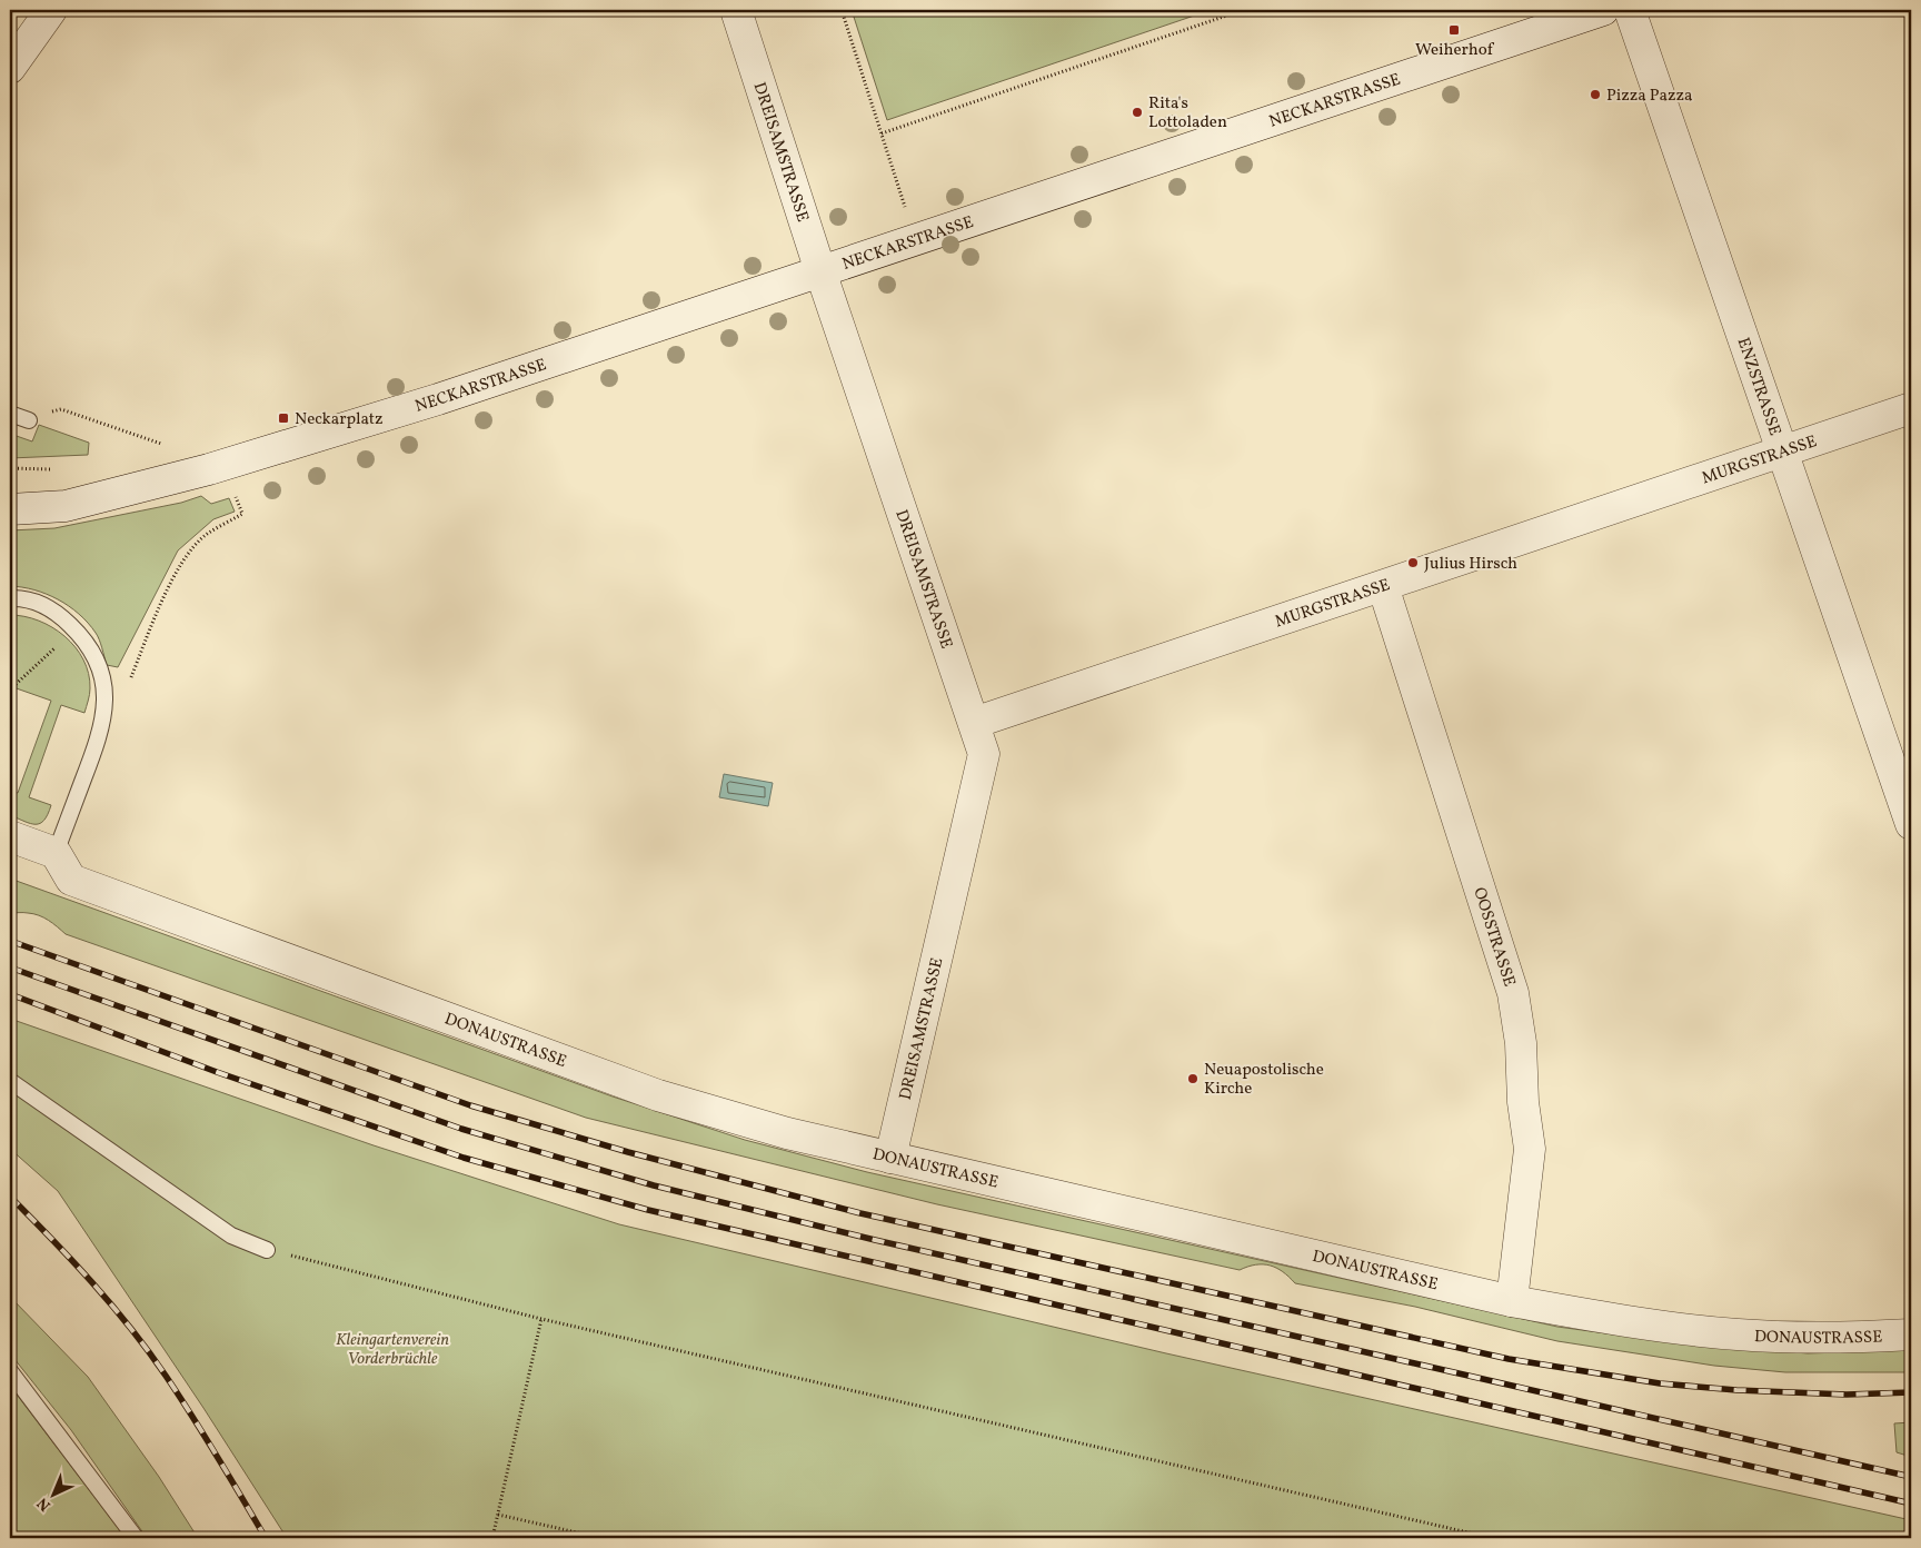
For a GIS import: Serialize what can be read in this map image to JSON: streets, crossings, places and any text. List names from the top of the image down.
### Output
{
  "streets": {
    "street": [
      "NECKARSTRASSE",
      "DREISAMSTRASSE",
      "ENZSTRASSE",
      "MURGSTRASSE",
      "OOSSTRASSE",
      "DONAUSTRASSE"
    ]
  },
  "crossings": [
    ["NECKARSTRASSE", "DREISAMSTRASSE"],
    ["DREISAMSTRASSE", "MURGSTRASSE"],
    ["DREISAMSTRASSE", "DONAUSTRASSE"],
    ["ENZSTRASSE", "MURGSTRASSE"],
    ["MURGSTRASSE", "OOSSTRASSE"],
    ["OOSSTRASSE", "DONAUSTRASSE"]
  ],
  "parks": ["Kleingartenverein Vorderbrüchle"],
  "places": {
    "transit": ["Weiherhof", "Neckarplatz"],
    "other": [
      "Pizza Pazza",
      "Rita's Lottoladen",
      "Julius Hirsch",
      "Neuapostolische Kirche"
    ]
  },
  "north": "bottom left"
}
